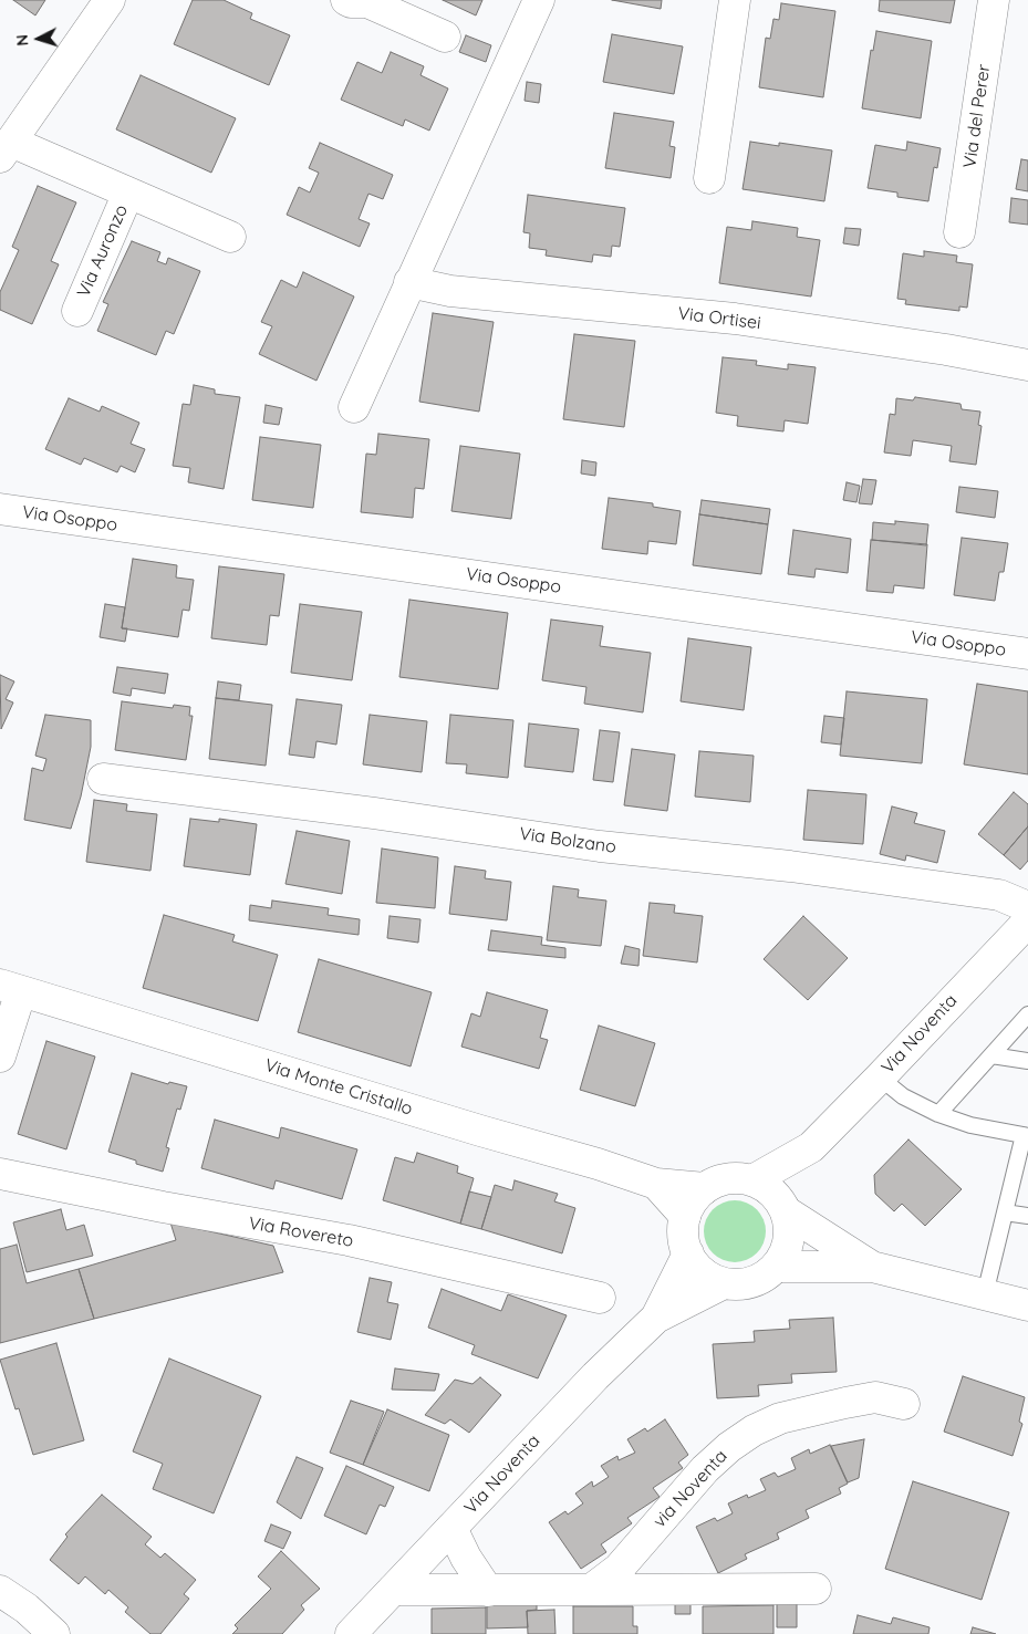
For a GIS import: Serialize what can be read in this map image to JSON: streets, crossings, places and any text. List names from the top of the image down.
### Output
{
  "streets": {
    "street": [
      "Via del Perer",
      "Via Auronzo",
      "Via Ortisei",
      "Via Osoppo",
      "Via Bolzano",
      "Via Noventa",
      "Via Monte Cristallo",
      "Via Rovereto",
      "via Noventa"
    ]
  },
  "crossings": [
    ["Via Noventa", "Via Monte Cristallo"],
    ["Via Noventa", "via Noventa"]
  ],
  "north": "left"
}
